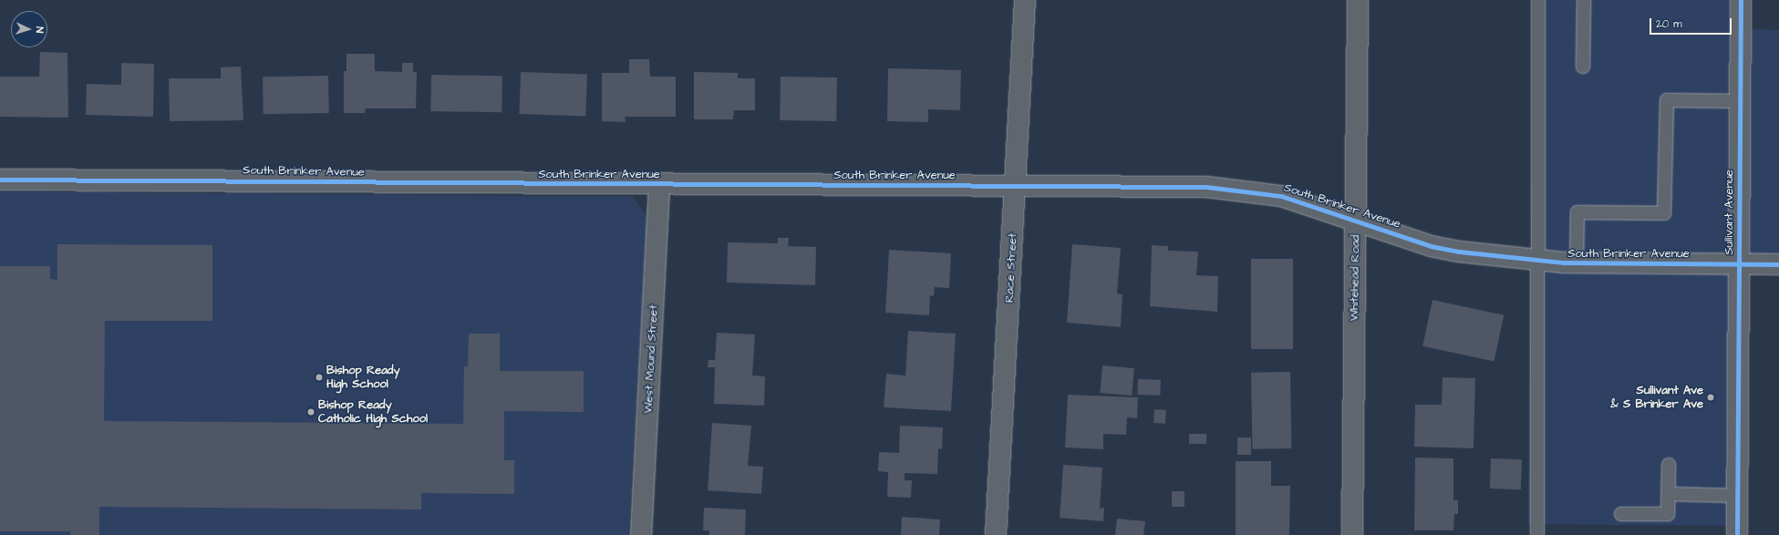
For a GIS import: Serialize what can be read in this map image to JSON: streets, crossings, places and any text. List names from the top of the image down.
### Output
{
  "streets": {
    "street": [
      "South Brinker Avenue",
      "Sullivant Avenue",
      "Race Street",
      "Whitehead Road",
      "West Mound Street"
    ]
  },
  "crossings": [
    ["South Brinker Avenue", "Sullivant Avenue"],
    ["South Brinker Avenue", "Race Street"],
    ["South Brinker Avenue", "Whitehead Road"],
    ["South Brinker Avenue", "West Mound Street"]
  ],
  "places": ["Bishop Ready High School", "Sullivant Ave & S Brinker Ave", "Bishop Ready Catholic High School"],
  "scale_bar": "20 m",
  "north": "right"
}
